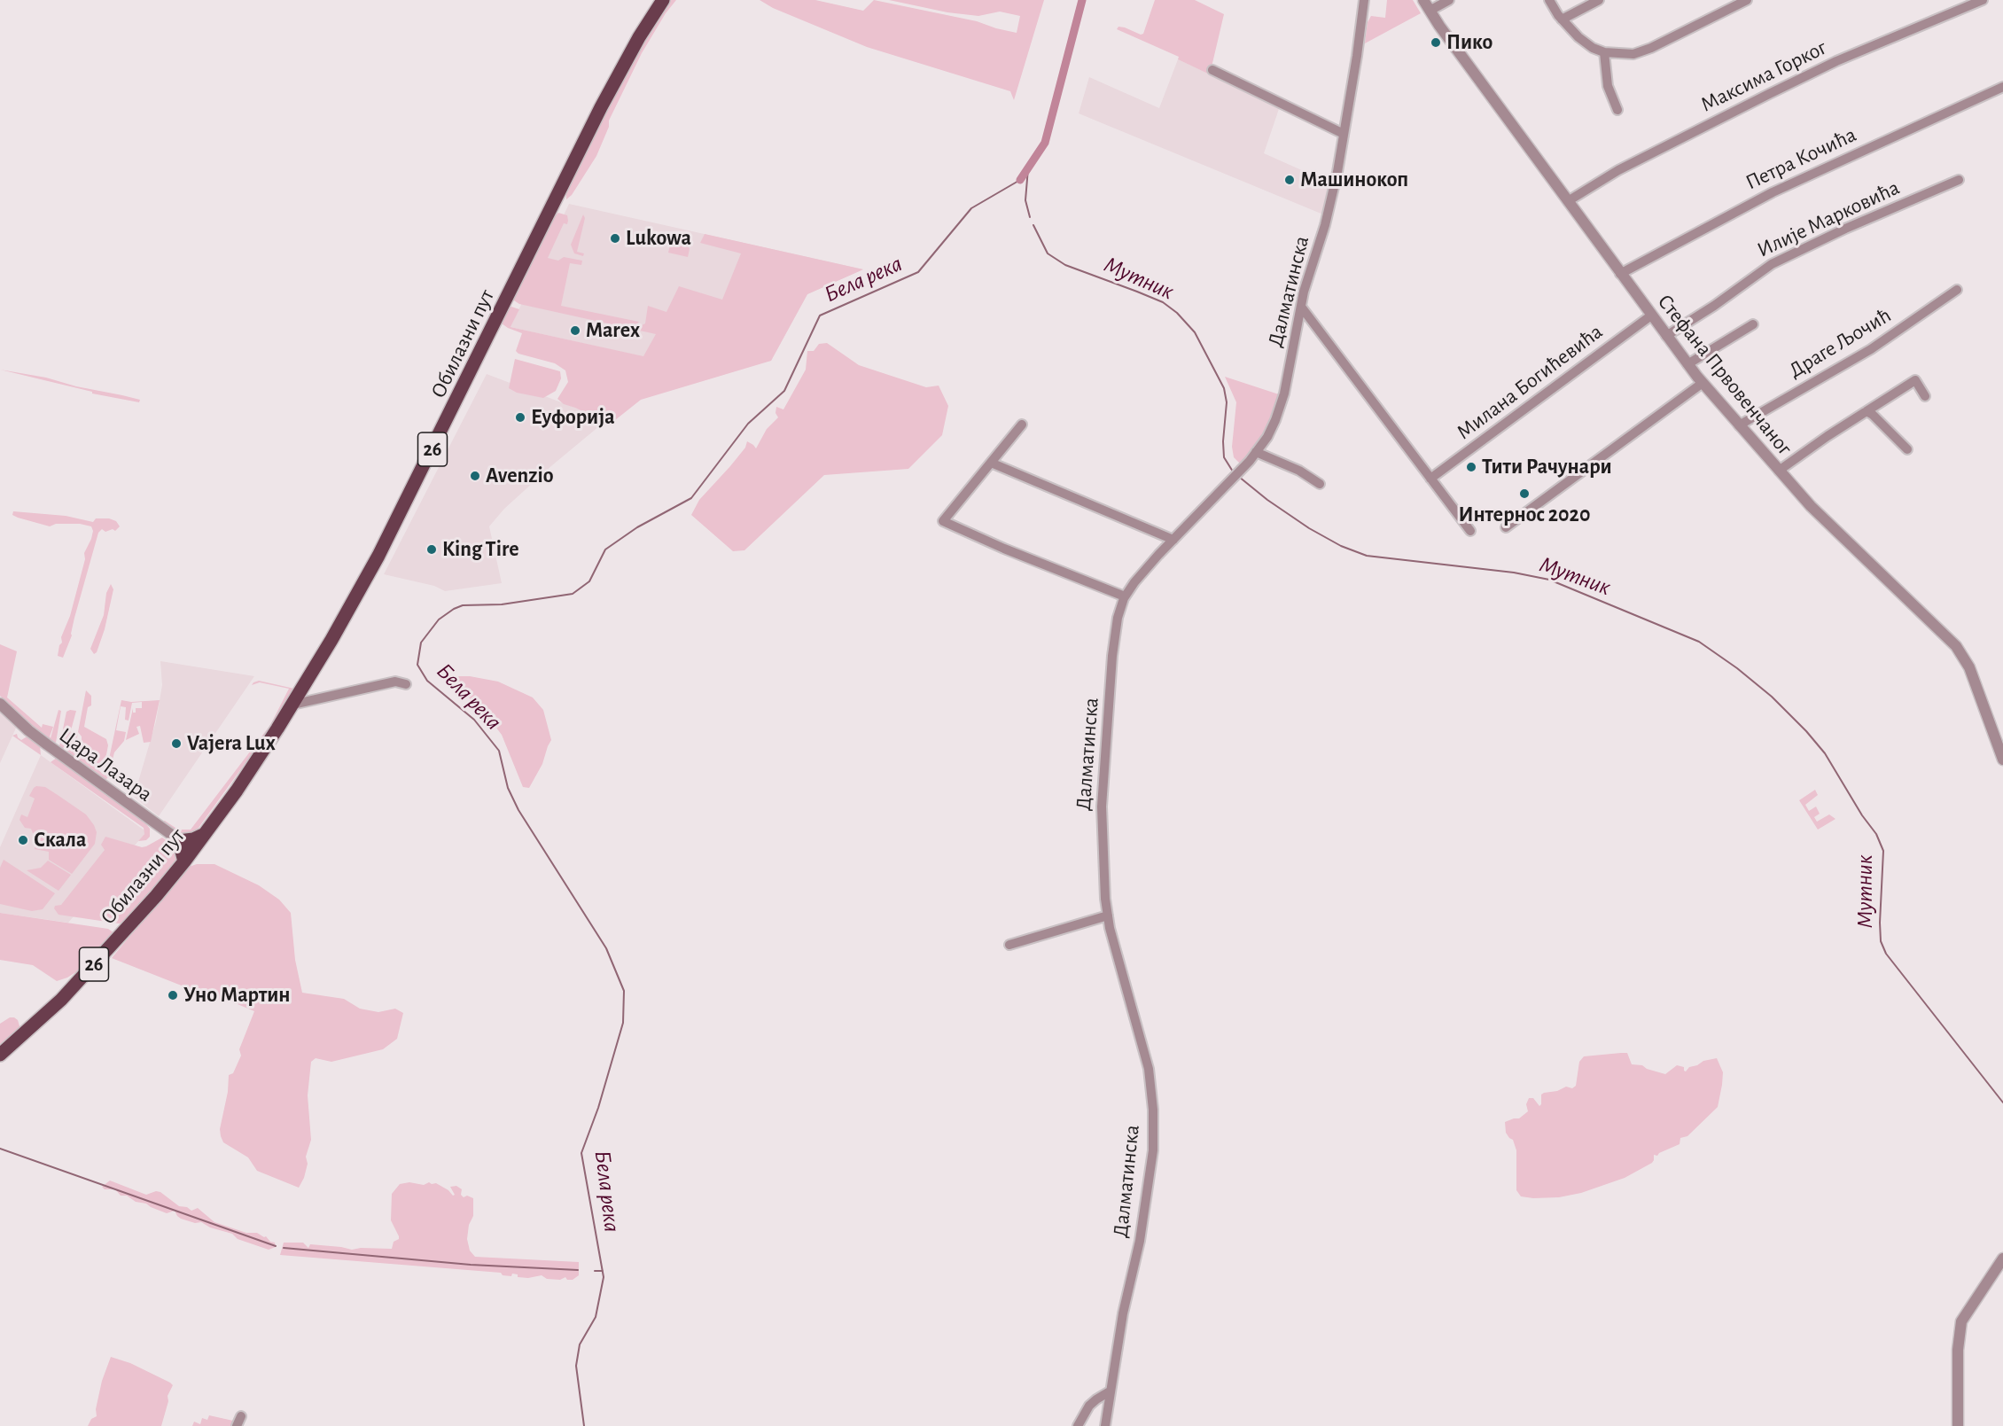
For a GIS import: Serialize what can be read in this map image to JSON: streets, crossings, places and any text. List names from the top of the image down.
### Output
{
  "streets": {
    "main road": ["Обилазни пут", "26"],
    "street": [
      "Максима Горког",
      "Петра Кочића",
      "Илије Марковића",
      "Далматинска",
      "Драге Љочић",
      "Стефана Првовенчаног",
      "Милана Богићевића",
      "Цара Лазара"
    ]
  },
  "crossings": [
    ["Максима Горког", "Стефана Првовенчаног"],
    ["Петра Кочића", "Стефана Првовенчаног"],
    ["Илије Марковића", "Стефана Првовенчаног"],
    ["Драге Љочић", "Стефана Првовенчаног"],
    ["Обилазни пут", "Цара Лазара"],
    ["Стефана Првовенчаног", "Милана Богићевића"]
  ],
  "water": ["Мутник", "Бела река"],
  "places": [
    "Пико",
    "Машинокоп",
    "Lukowa",
    "Marex",
    "Еуфорија",
    "Тити Рачунари",
    "Avenzio",
    "Интернос 2020",
    "King Tire",
    "Vajera Lux",
    "Скала",
    "Уно Мартин"
  ]
}
